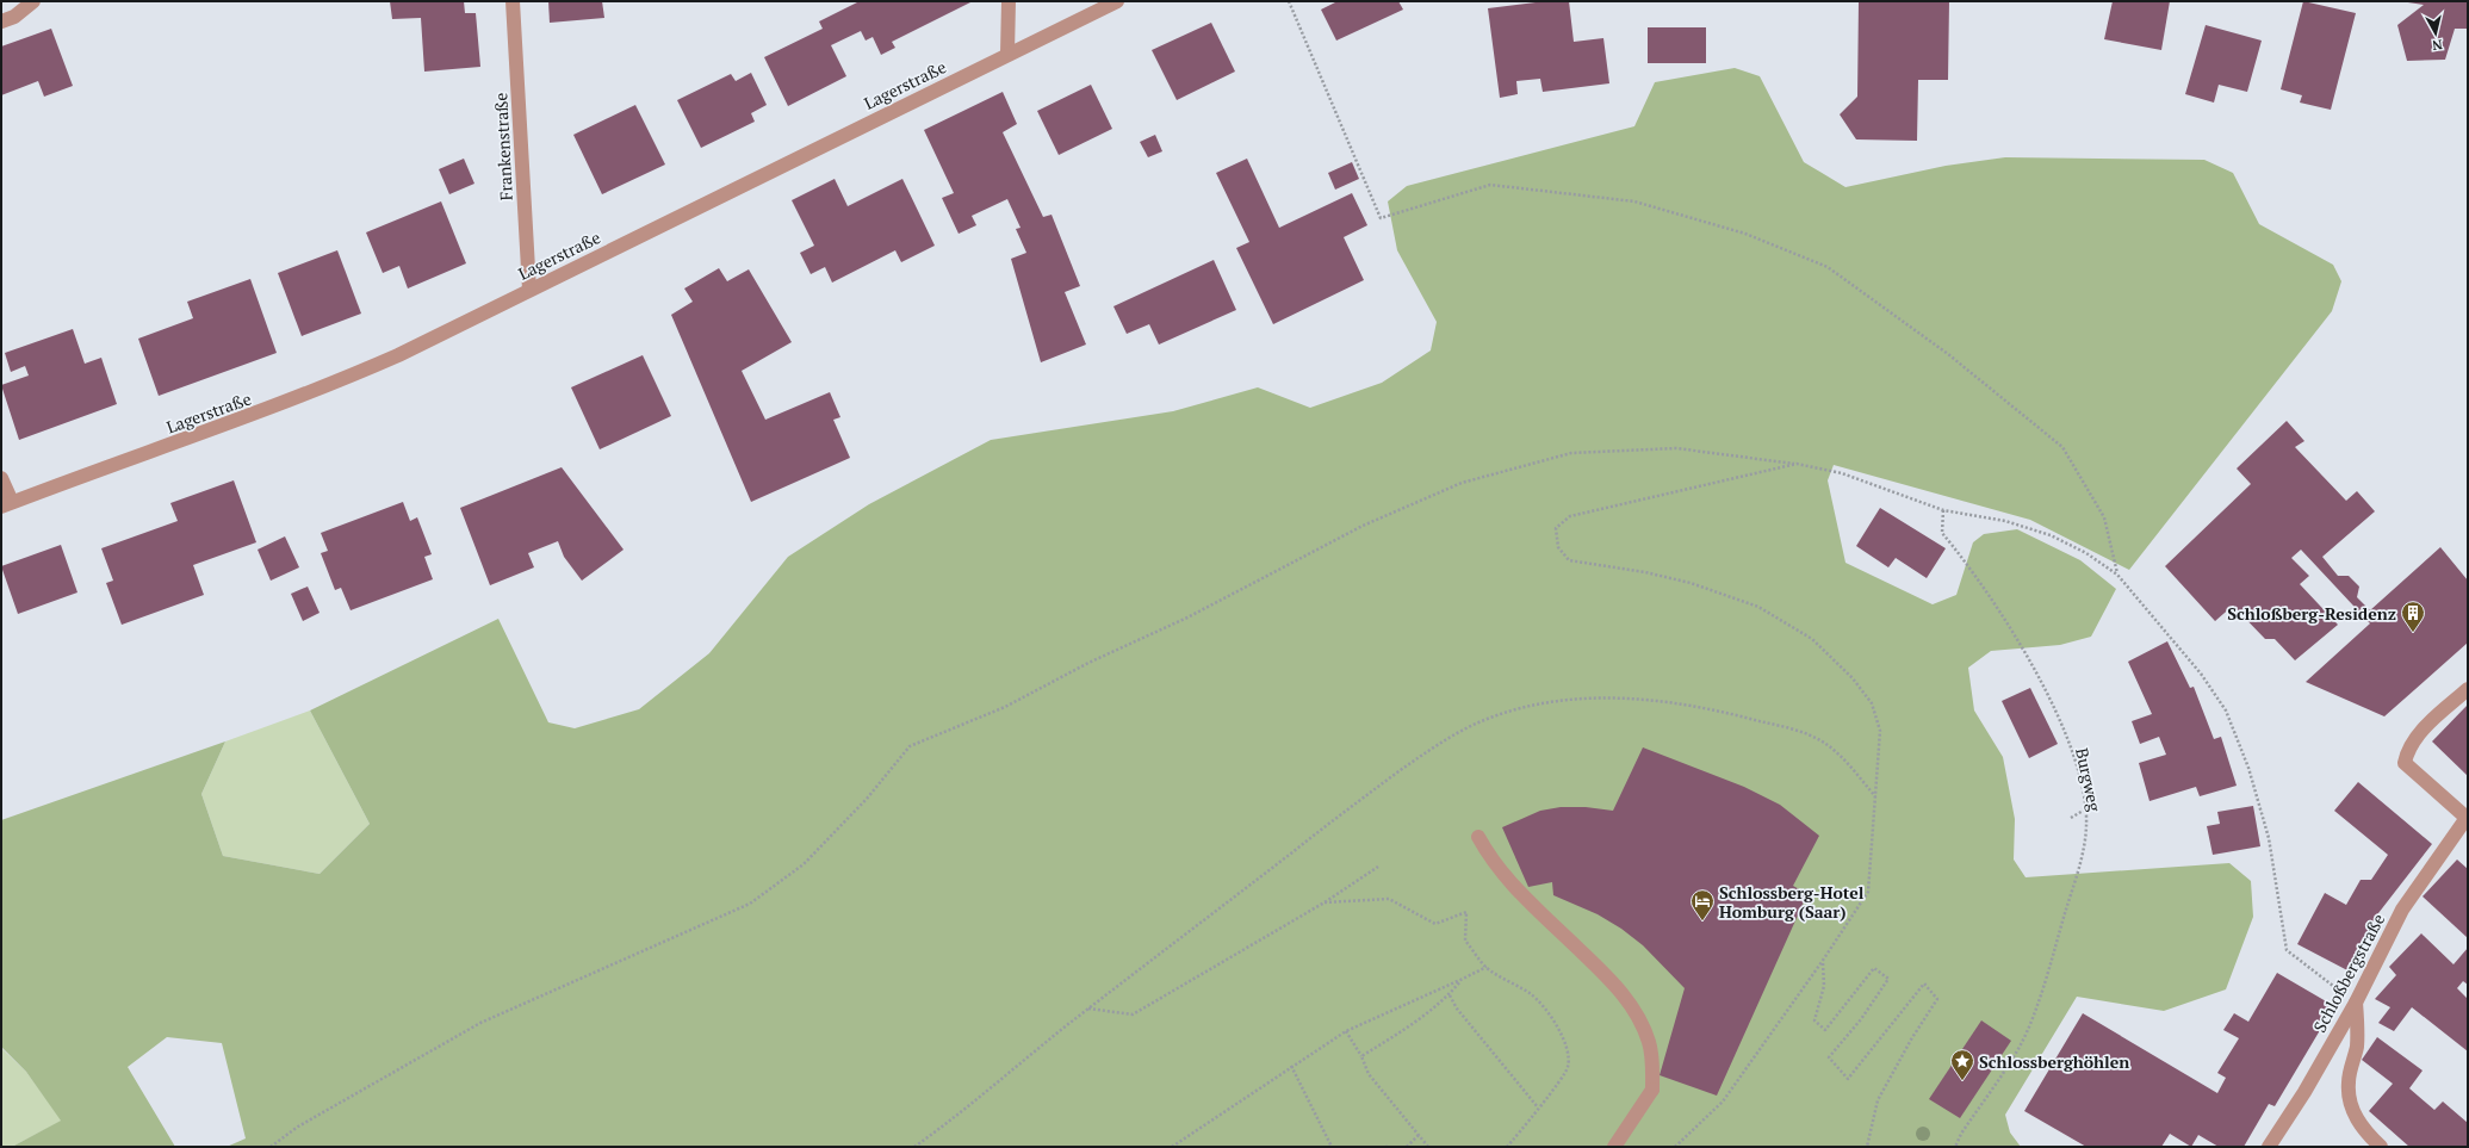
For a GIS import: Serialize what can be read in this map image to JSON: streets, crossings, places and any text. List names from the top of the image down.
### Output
{
  "streets": {
    "street": ["Lagerstraße", "Frankenstraße", "Schloßbergstraße"],
    "path": ["Burgweg"]
  },
  "crossings": [
    ["Lagerstraße", "Frankenstraße"]
  ],
  "places": {
    "building": ["Schloßberg-Residenz"],
    "hotel": ["Schlossberg-Hotel Homburg (Saar)"],
    "place": ["Schlossberghöhlen"]
  },
  "north": "bottom"
}
